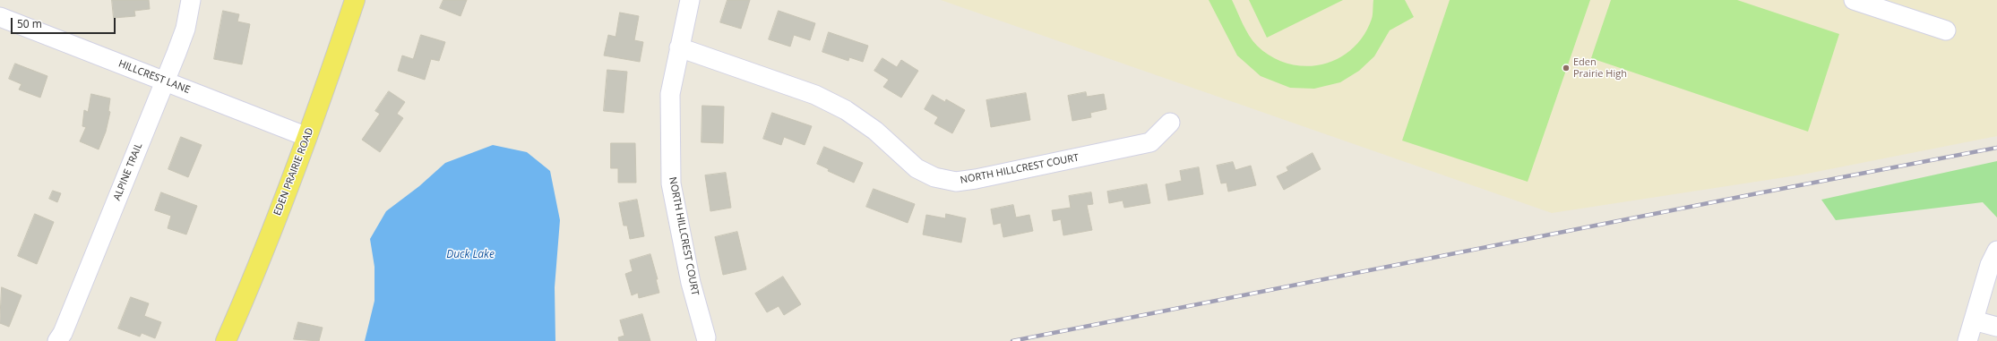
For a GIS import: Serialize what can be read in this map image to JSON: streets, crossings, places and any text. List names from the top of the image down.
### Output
{
  "streets": {
    "main road": ["EDEN PRAIRIE ROAD"],
    "street": ["HILLCREST LANE", "NORTH HILLCREST COURT", "ALPINE TRAIL"]
  },
  "crossings": [
    ["HILLCREST LANE", "ALPINE TRAIL"],
    ["HILLCREST LANE", "EDEN PRAIRIE ROAD"]
  ],
  "water": ["Duck Lake"],
  "places": ["Eden Prairie High"],
  "scale_bar": "50 m"
}
